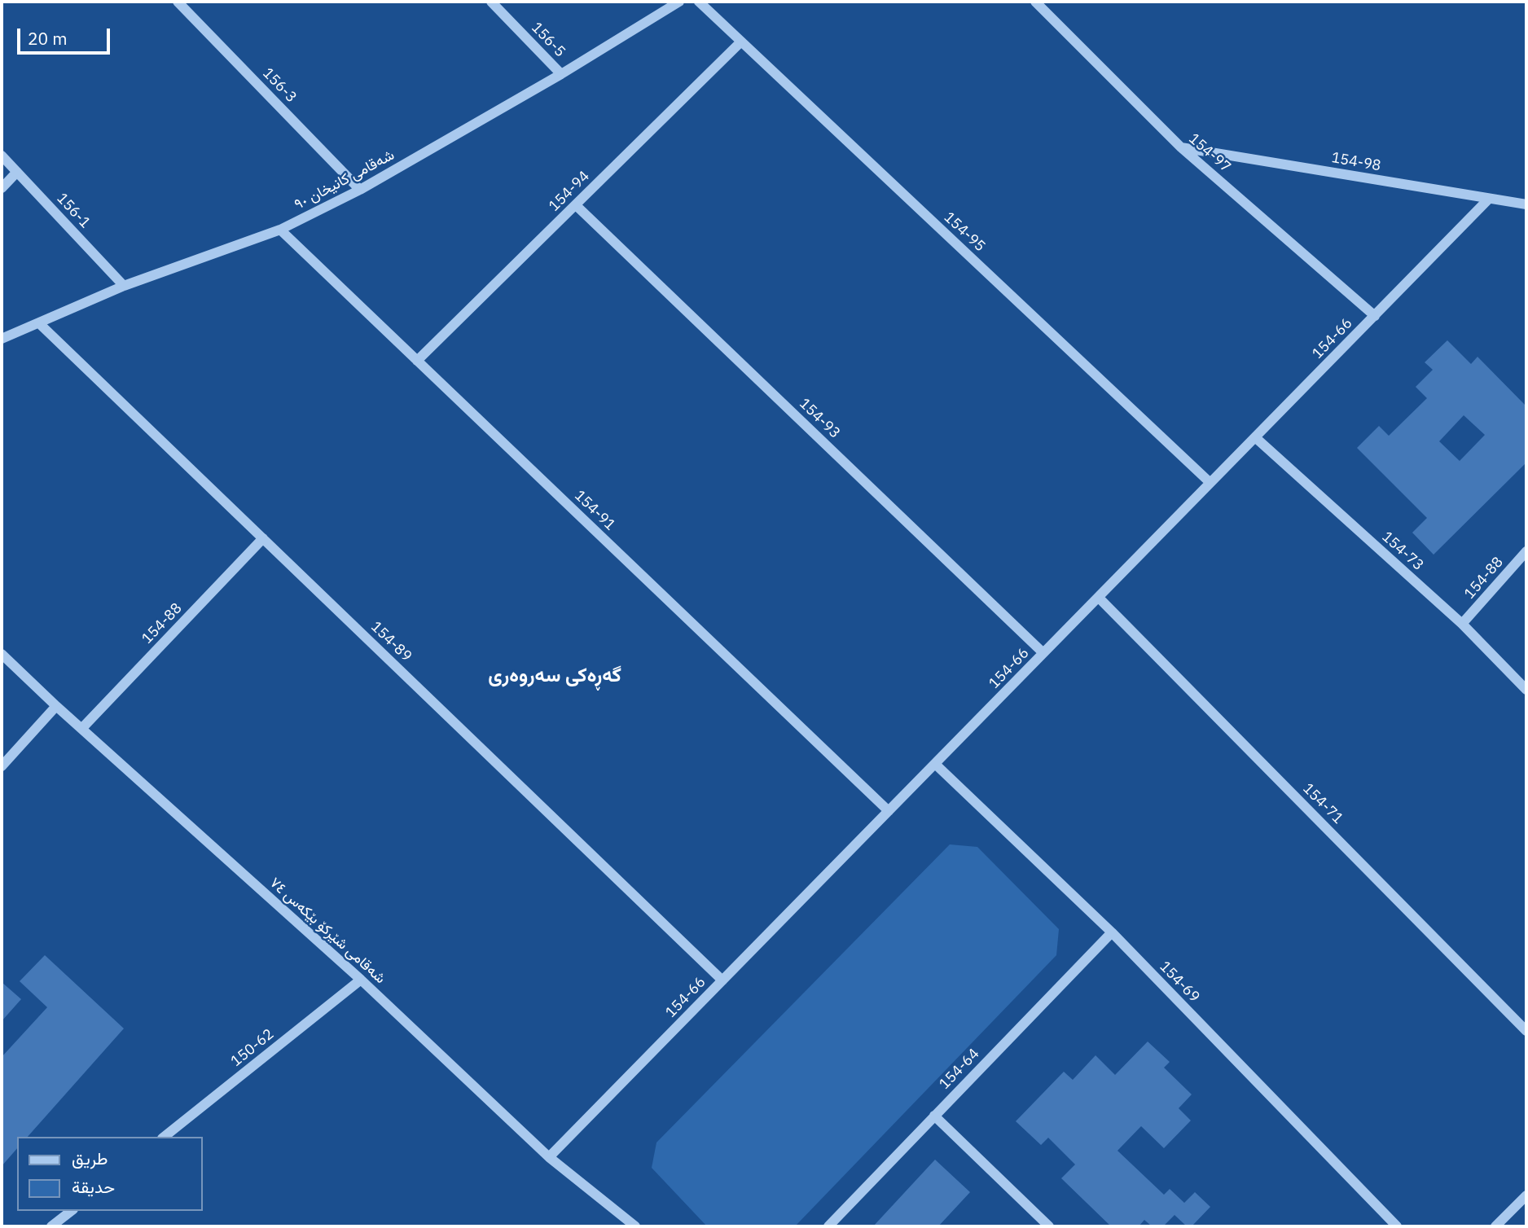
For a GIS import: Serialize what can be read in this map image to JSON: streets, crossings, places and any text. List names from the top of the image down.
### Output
{
  "streets": {
    "street": [
      "156-5",
      "156-3",
      "154-97",
      "154-98",
      "شەقامی کانیخان ٩٠",
      "154-94",
      "156-1",
      "154-95",
      "154-66",
      "154-93",
      "154-91",
      "154-73",
      "154-88",
      "154-89",
      "154-71",
      "شەقامی شێرکۆ بێکەس ٧٤",
      "154-69",
      "150-62",
      "154-64"
    ]
  },
  "crossings": [
    ["156-5", "شەقامی کانیخان ٩٠"],
    ["156-3", "شەقامی کانیخان ٩٠"],
    ["154-97", "154-98"],
    ["154-97", "154-66"],
    ["154-98", "154-66"],
    ["شەقامی کانیخان ٩٠", "156-1"],
    ["شەقامی کانیخان ٩٠", "154-91"],
    ["شەقامی کانیخان ٩٠", "154-89"],
    ["154-94", "154-95"],
    ["154-94", "154-93"],
    ["154-94", "154-91"],
    ["154-95", "154-66"],
    ["154-66", "154-93"],
    ["154-66", "154-91"],
    ["154-66", "154-73"],
    ["154-66", "154-89"],
    ["154-66", "154-71"],
    ["154-66", "شەقامی شێرکۆ بێکەس ٧٤"],
    ["154-66", "154-69"],
    ["154-73", "154-88"],
    ["154-88", "154-89"],
    ["154-88", "شەقامی شێرکۆ بێکەس ٧٤"],
    ["شەقامی شێرکۆ بێکەس ٧٤", "150-62"],
    ["154-69", "154-64"]
  ],
  "districts": ["گەڕەکی سەروەری"],
  "legend": ["طريق", "حديقة"],
  "scale_bar": "20 m"
}
